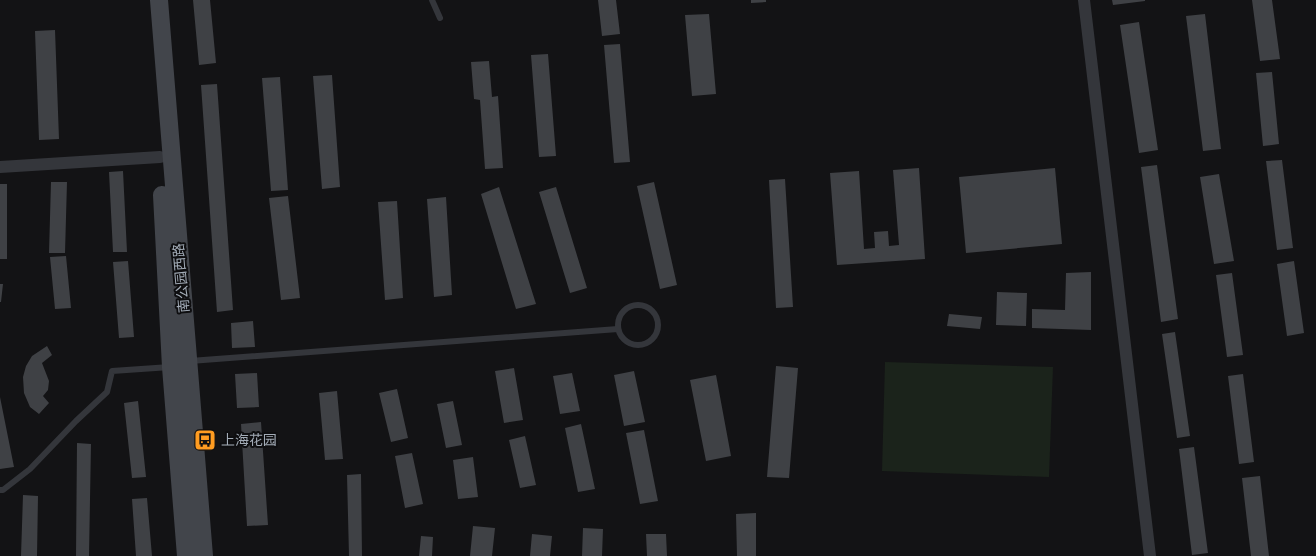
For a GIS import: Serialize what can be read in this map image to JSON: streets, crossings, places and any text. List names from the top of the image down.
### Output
{
  "streets": {
    "main road": ["南公园西路"]
  },
  "places": {
    "bus stop": ["上海花园"]
  }
}
